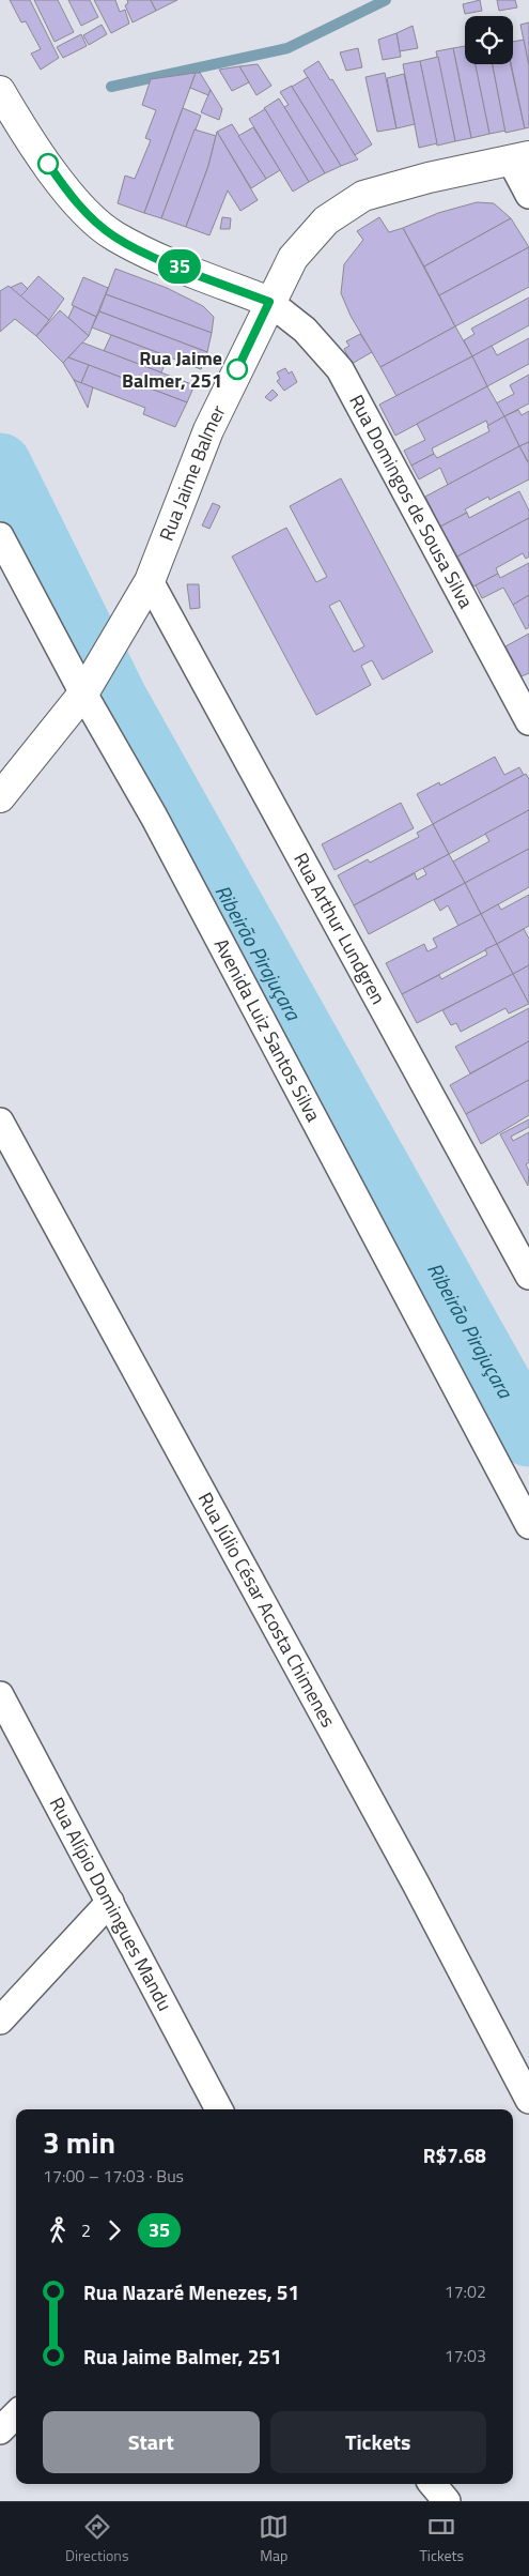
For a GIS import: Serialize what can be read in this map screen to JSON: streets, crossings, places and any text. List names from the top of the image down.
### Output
{
  "streets": {
    "street": [
      "Rua Jaime Balmer",
      "Rua Domingos de Sousa Silva",
      "Rua Arthur Lundgren",
      "Avenida Luiz Santos Silva",
      "Rua Júlio César Acosta Chimenes",
      "Rua Alípio Domingues Mandu"
    ]
  },
  "crossings": [
    ["Rua Jaime Balmer", "Rua Domingos de Sousa Silva"],
    ["Rua Jaime Balmer", "Rua Arthur Lundgren"],
    ["Rua Jaime Balmer", "Avenida Luiz Santos Silva"]
  ],
  "water": ["Ribeirão Pirajuçara"],
  "places": ["Rua Jaime Balmer, 251"],
  "lines": ["bus line 35"],
  "page": {
    "on_map": "35",
    "heading": ["3 min", "17:00 – 17:03 · Bus", "R$7.68"],
    "legs": ["2", "35"],
    "list": [
      {
        "name": "Rua Nazaré Menezes, 51",
        "value": "17:02"
      },
      {
        "name": "Rua Jaime Balmer, 251",
        "value": "17:03"
      }
    ],
    "buttons": ["Start", "Tickets"],
    "tabs": ["Directions", "Map", "Tickets"]
  }
}
